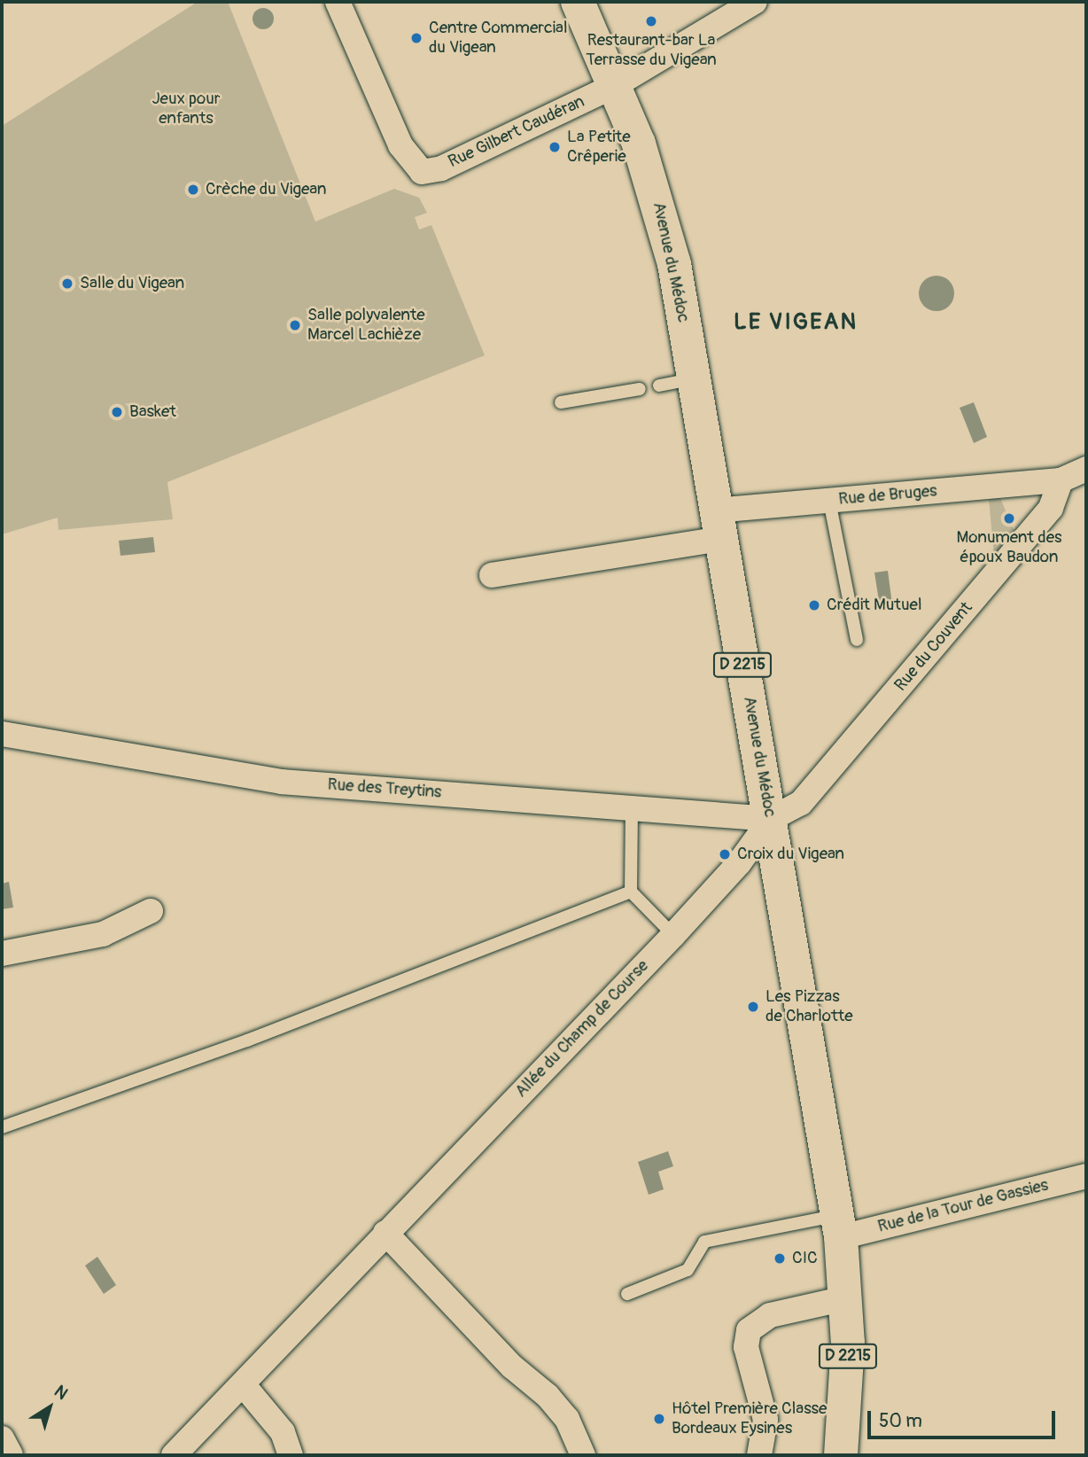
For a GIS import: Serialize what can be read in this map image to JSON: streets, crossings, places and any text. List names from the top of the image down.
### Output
{
  "streets": {
    "main road": ["Avenue du Médoc", "D 2215"],
    "street": [
      "Rue Gilbert Caudéran",
      "Rue de Bruges",
      "Rue du Couvent",
      "Rue des Treytins",
      "Allée du Champ de Course",
      "Rue de la Tour de Gassies"
    ]
  },
  "crossings": [
    ["Rue Gilbert Caudéran", "Avenue du Médoc"],
    ["Avenue du Médoc", "Rue de Bruges"],
    ["Avenue du Médoc", "Rue du Couvent"],
    ["Avenue du Médoc", "D 2215"],
    ["Avenue du Médoc", "Rue des Treytins"],
    ["Avenue du Médoc", "Allée du Champ de Course"],
    ["Avenue du Médoc", "Rue de la Tour de Gassies"],
    ["Rue de Bruges", "Rue du Couvent"],
    ["Rue du Couvent", "Rue des Treytins"],
    ["Rue du Couvent", "Allée du Champ de Course"],
    ["Rue des Treytins", "Allée du Champ de Course"]
  ],
  "districts": ["LE VIGEAN"],
  "parks": ["Jeux pour enfants"],
  "places": [
    "Restaurant-bar La Terrasse du Vigean",
    "Centre Commercial du Vigean",
    "La Petite Crêperie",
    "Crèche du Vigean",
    "Salle du Vigean",
    "Salle polyvalente Marcel Lachièze",
    "Basket",
    "Monument des époux Baudon",
    "Crédit Mutuel",
    "Croix du Vigean",
    "Les Pizzas de Charlotte",
    "CIC",
    "Hôtel Première Classe Bordeaux Eysines"
  ],
  "scale_bar": "50 m",
  "north": "top right"
}
